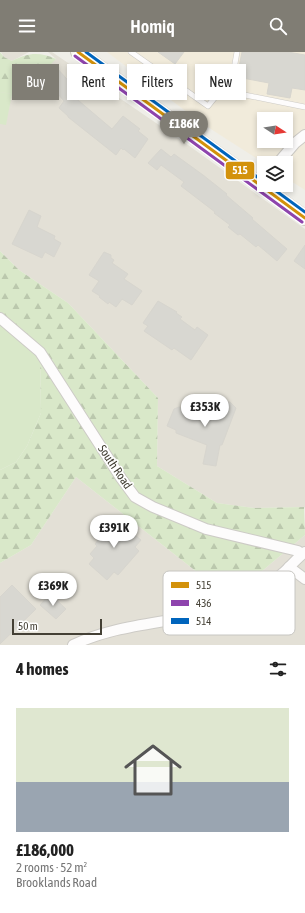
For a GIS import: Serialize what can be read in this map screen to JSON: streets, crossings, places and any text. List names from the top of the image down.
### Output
{
  "streets": {
    "street": ["South Road"]
  },
  "lines": ["transit line 515", "transit line 514", "transit line 436"],
  "legend": ["515", "436", "514"],
  "scale_bar": "50 m",
  "north": "right",
  "page": {
    "header": "Homiq",
    "chip": [
      "Buy",
      "Rent",
      "Filters",
      "New"
    ],
    "price": [
      "£186K",
      "£353K",
      "£391K",
      "£369K"
    ],
    "scale": "50 m",
    "heading": "4 homes",
    "list": [
      {
        "name": "£186,000",
        "note": "2 rooms · 52 m² · Brooklands Road"
      }
    ]
  }
}
